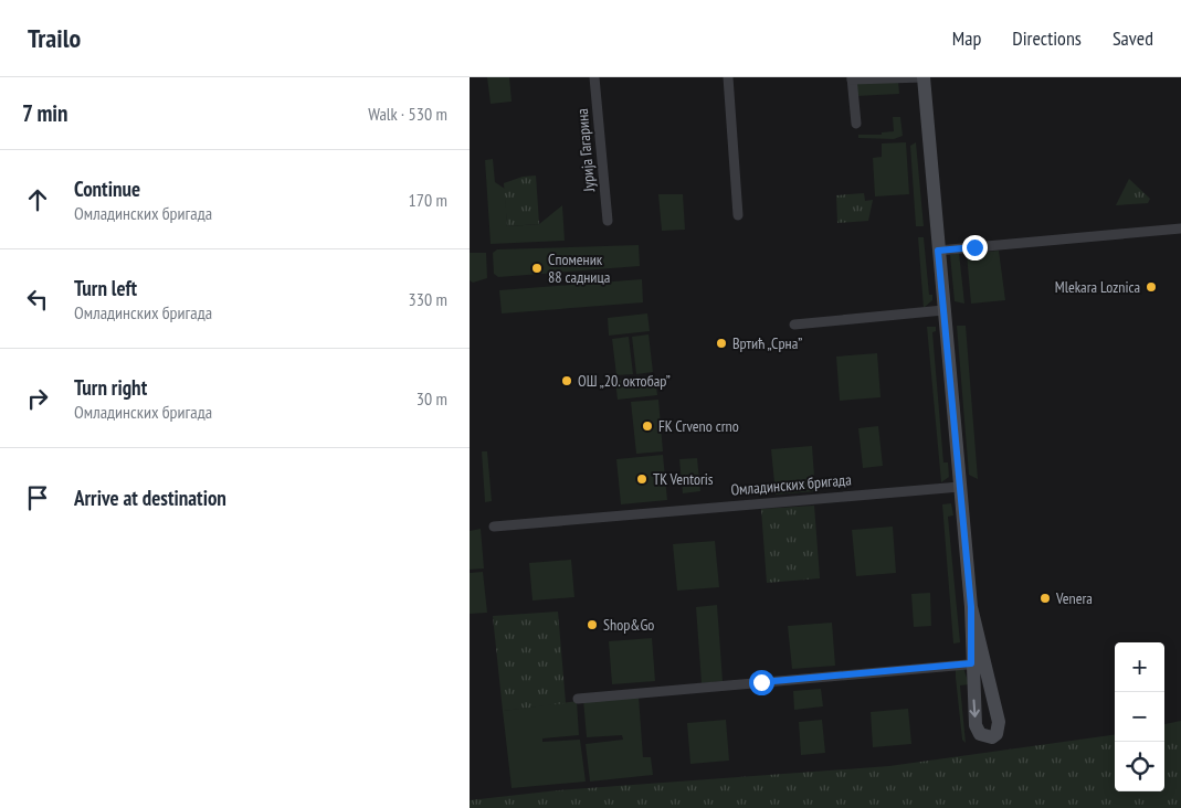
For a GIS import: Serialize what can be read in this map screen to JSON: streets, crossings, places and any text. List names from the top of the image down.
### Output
{
  "streets": {
    "street": ["Јурија Гагарина", "Омладинских бригада"]
  },
  "places": [
    "Споменик 88 садница",
    "Mlekara Loznica",
    "Вртић „Срна”",
    "ОШ „20. октобар”",
    "FK Crveno crno",
    "TK Ventoris",
    "Venera",
    "Shop&Go"
  ],
  "page": {
    "header": "Trailo",
    "nav": ["Map", "Directions", "Saved"],
    "heading": ["7 min", "Walk · 530 m"],
    "list": [
      ["Continue", "Омладинских бригада", "170 m"],
      ["Turn left", "Омладинских бригада", "330 m"],
      ["Turn right", "Омладинских бригада", "30 m"],
      "Arrive at destination"
    ],
    "map_buttons": ["+", "−"]
  }
}
